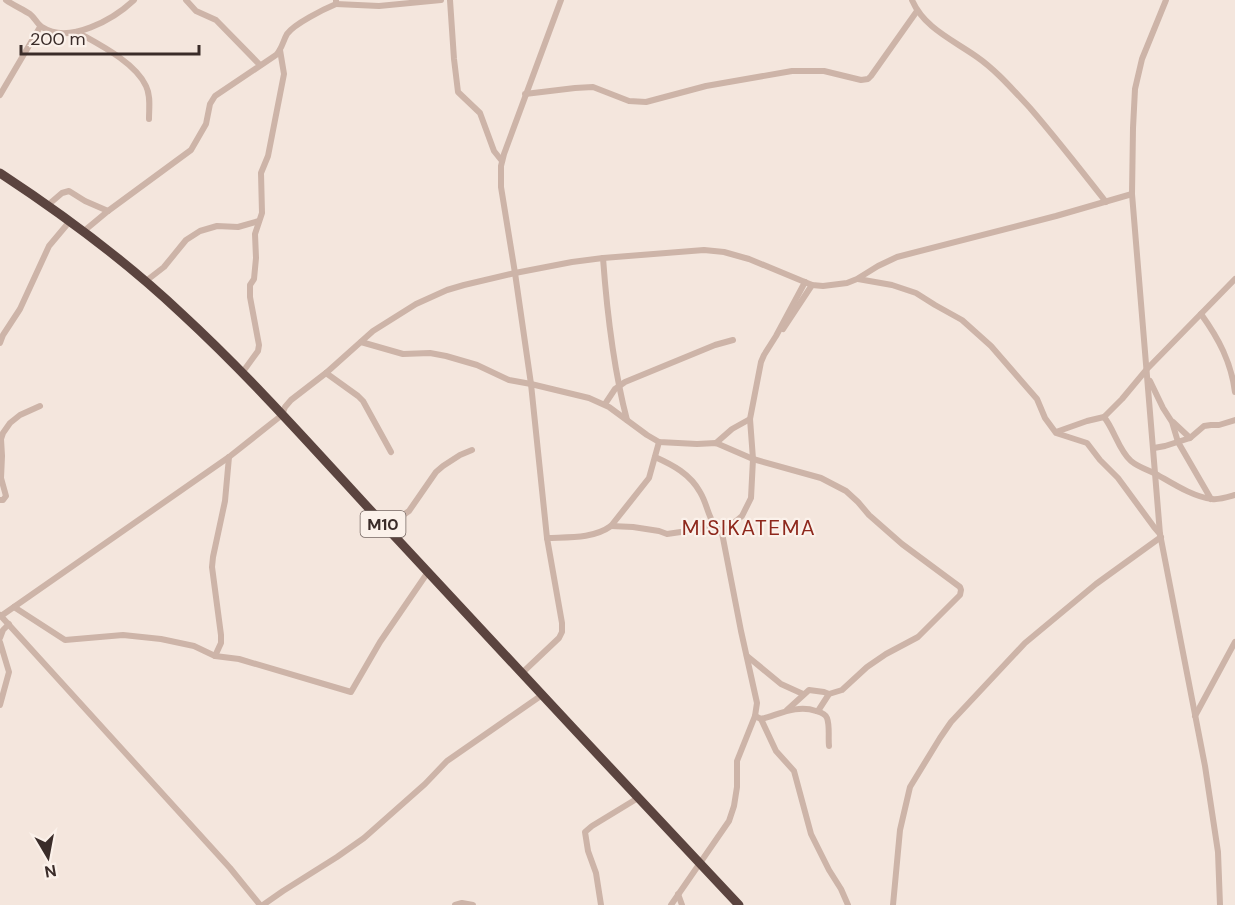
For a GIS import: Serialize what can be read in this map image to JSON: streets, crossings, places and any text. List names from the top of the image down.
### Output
{
  "streets": {
    "highway": ["M10"]
  },
  "districts": ["MISIKATEMA"],
  "scale_bar": "200 m",
  "north": "bottom"
}
